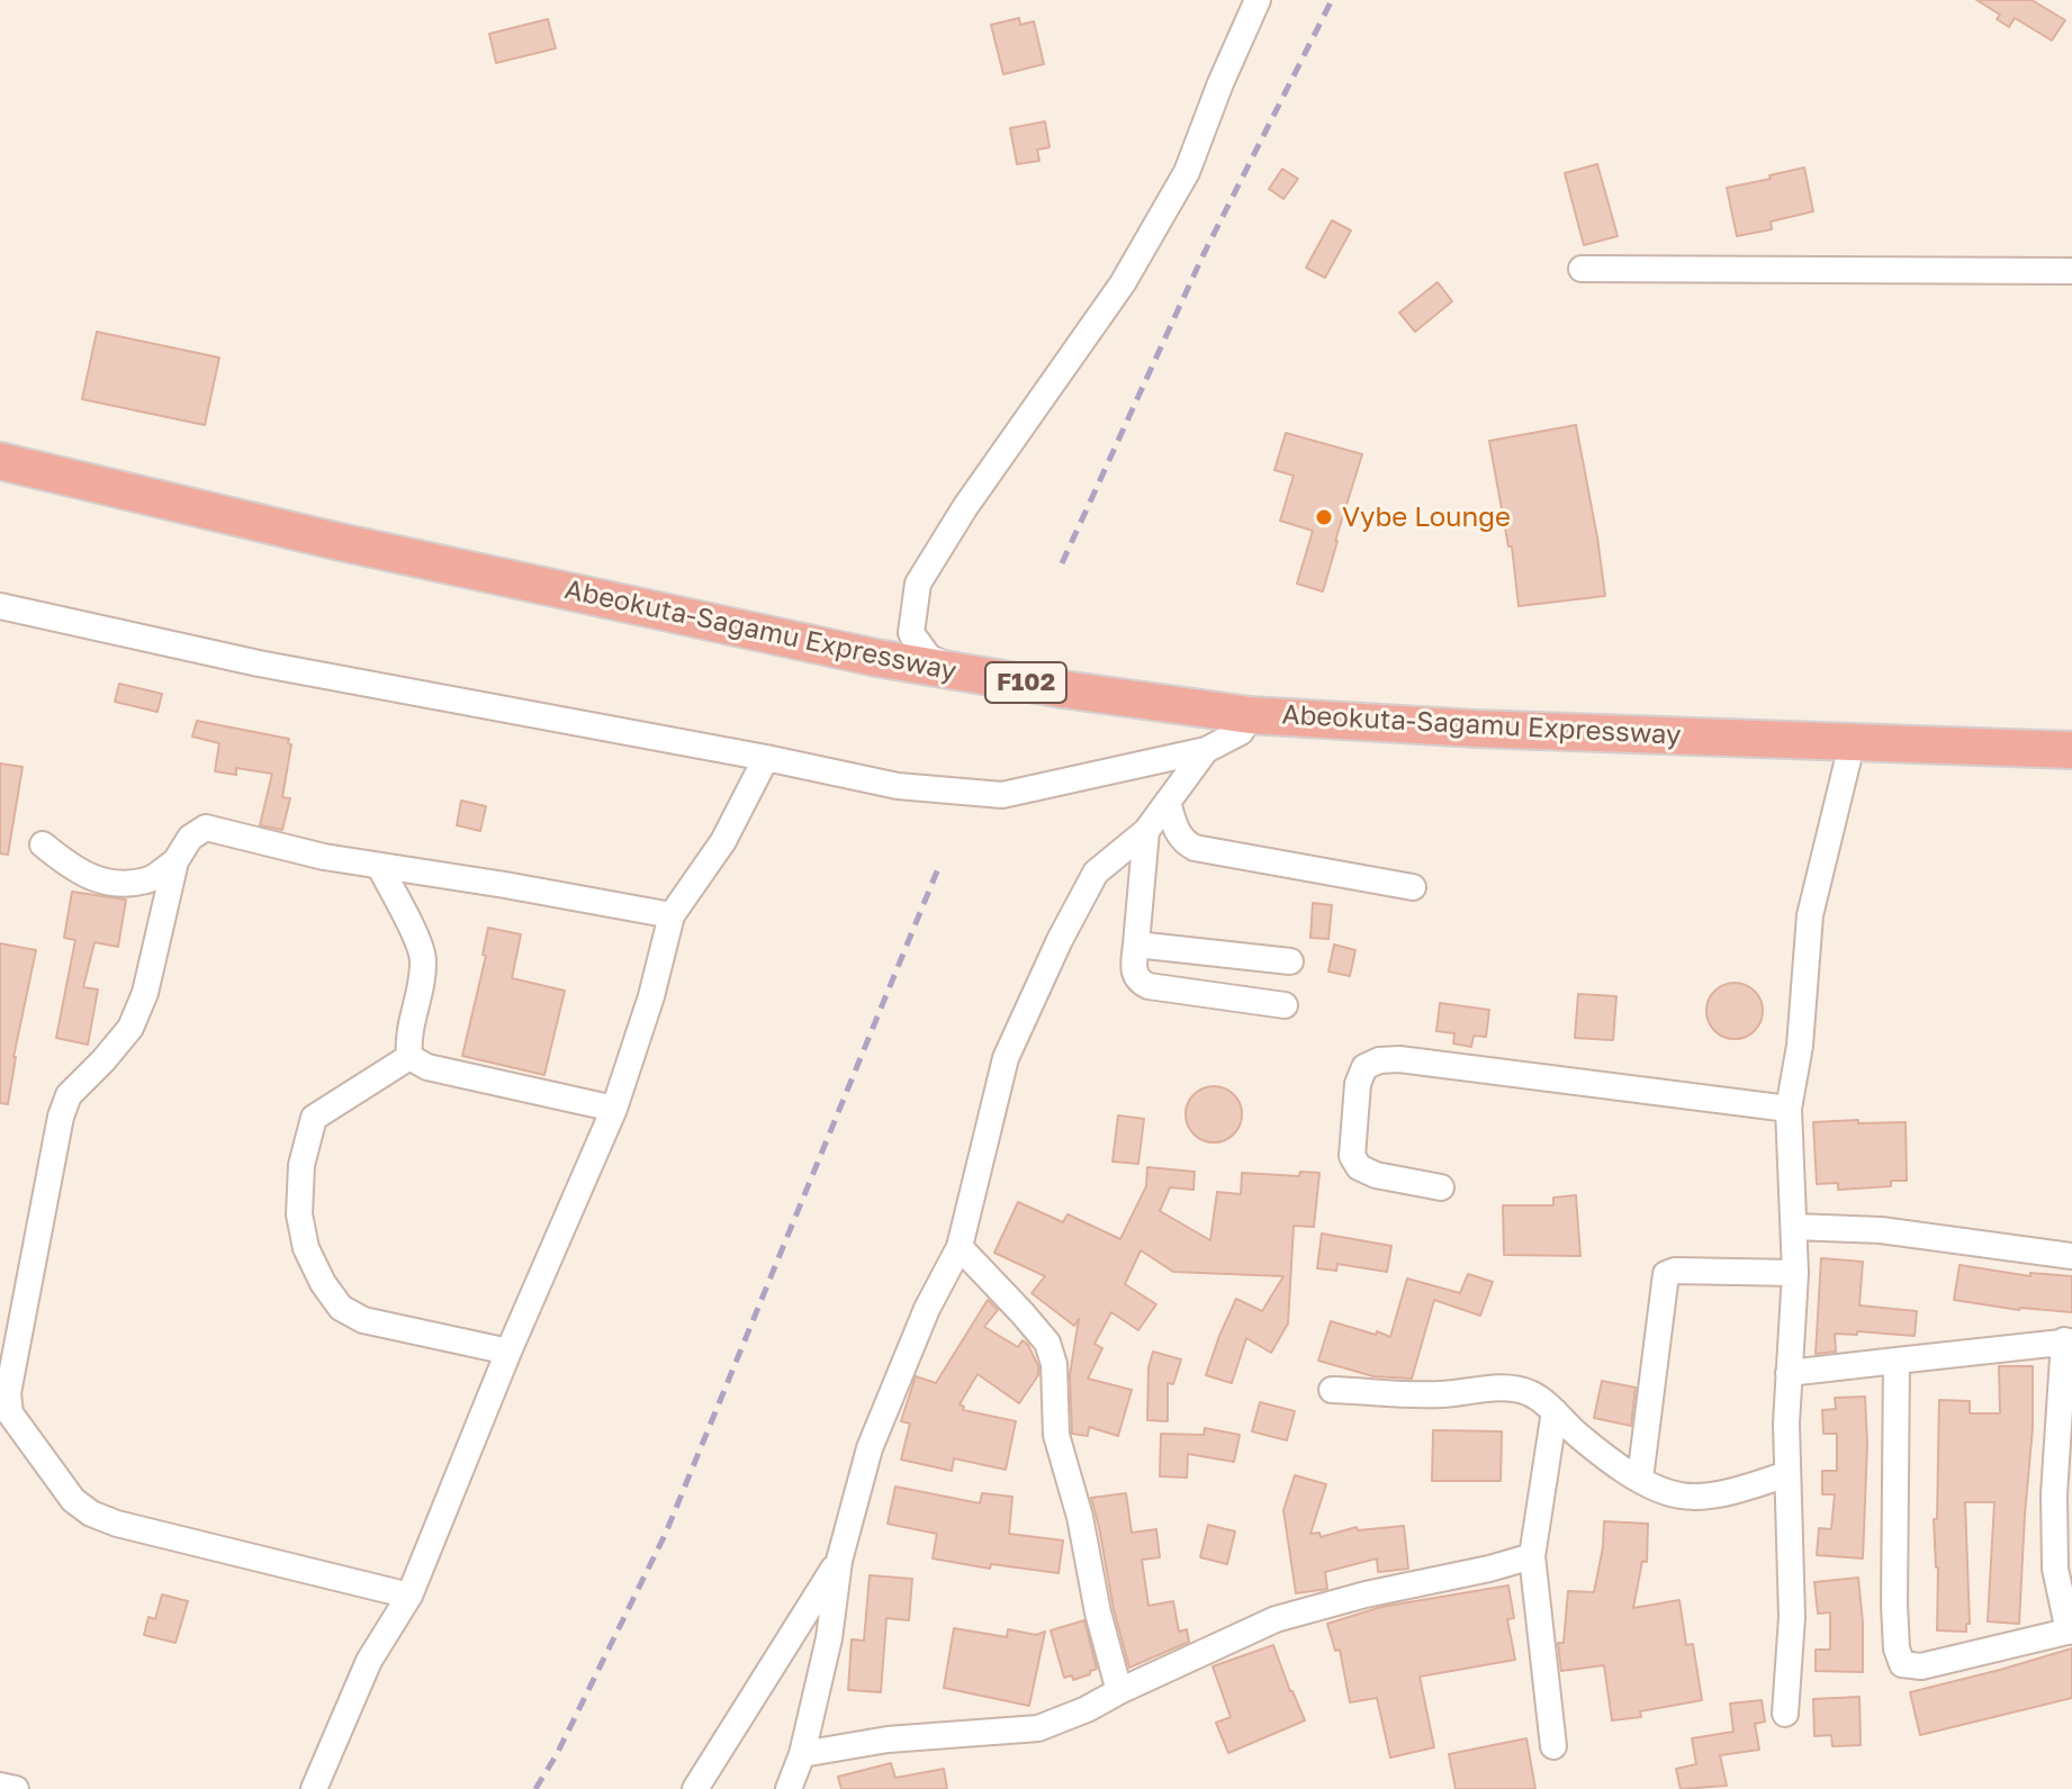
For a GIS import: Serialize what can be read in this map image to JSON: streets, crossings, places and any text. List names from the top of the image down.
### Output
{
  "streets": {
    "highway": ["Abeokuta-Sagamu Expressway", "F102"]
  },
  "places": ["Vybe Lounge"]
}
